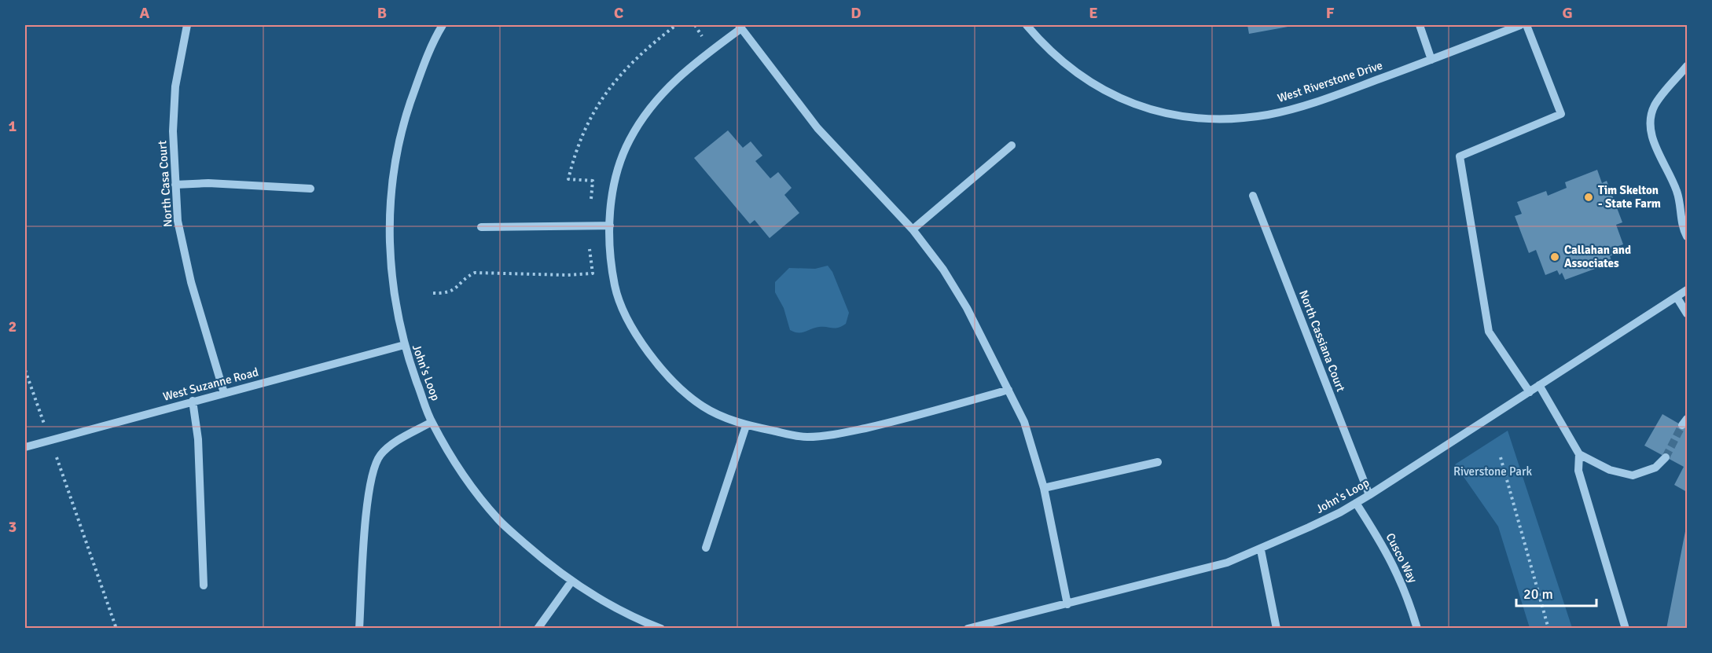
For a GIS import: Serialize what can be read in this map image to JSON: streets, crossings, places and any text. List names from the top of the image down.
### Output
{
  "streets": {
    "street": [
      "West Riverstone Drive",
      "North Casa Court",
      "North Cassiana Court",
      "John's Loop",
      "West Suzanne Road",
      "Cusco Way"
    ]
  },
  "crossings": [
    ["North Casa Court", "West Suzanne Road"],
    ["North Cassiana Court", "John's Loop"],
    ["John's Loop", "West Suzanne Road"],
    ["John's Loop", "Cusco Way"]
  ],
  "parks": ["Riverstone Park"],
  "places": ["Tim Skelton - State Farm", "Callahan and Associates"],
  "scale_bar": "20 m",
  "grid": {
    "columns": [
      "A",
      "B",
      "C",
      "D",
      "E",
      "F",
      "G"
    ],
    "rows": ["1", "2", "3"]
  }
}
